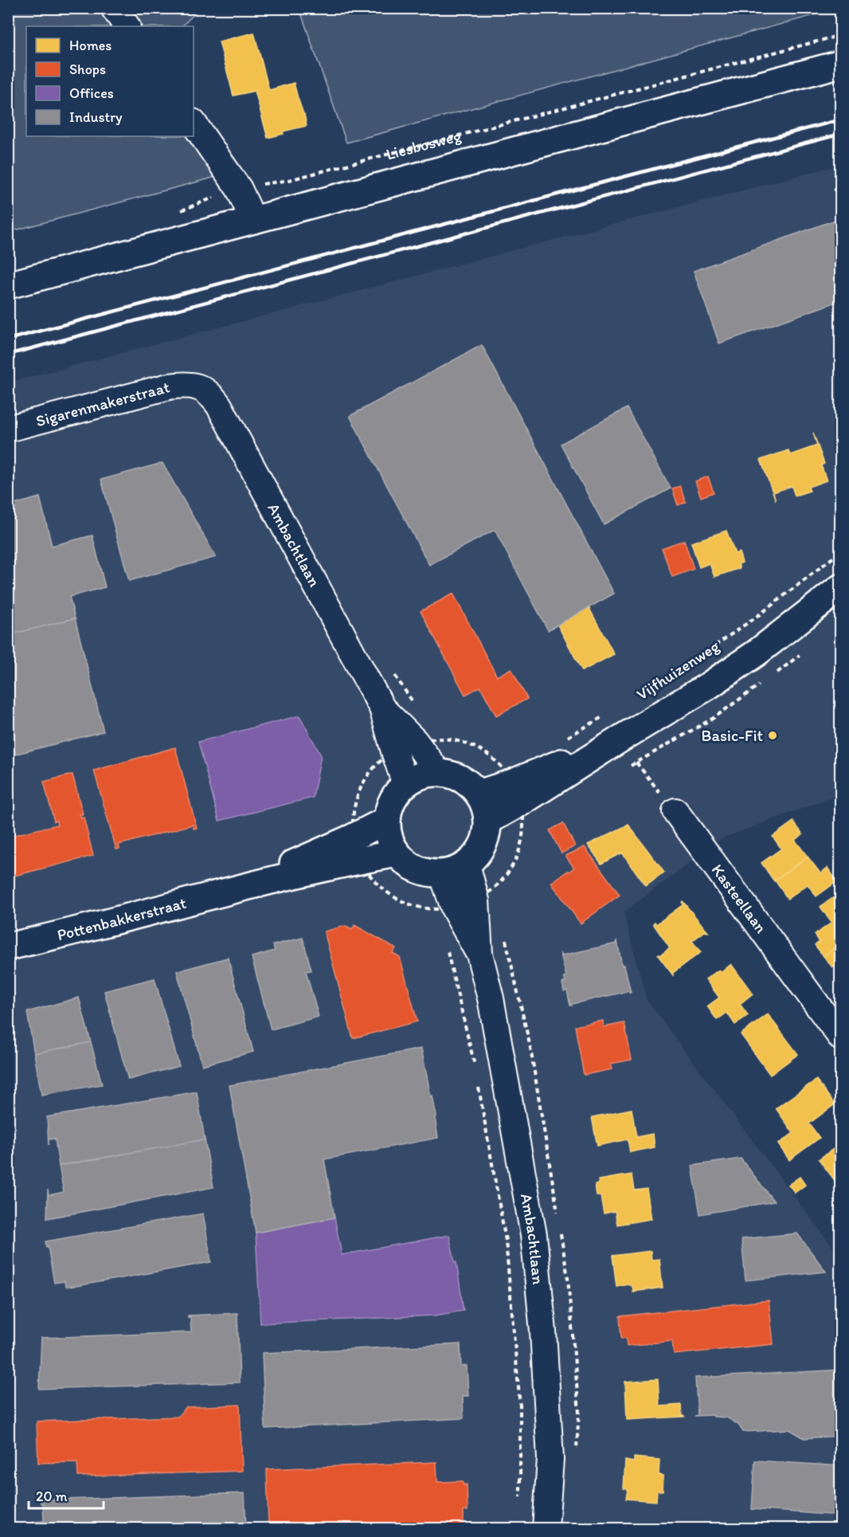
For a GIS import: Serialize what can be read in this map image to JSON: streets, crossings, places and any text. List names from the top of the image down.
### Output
{
  "streets": {
    "street": [
      "Liesbosweg",
      "Sigarenmakerstraat",
      "Ambachtlaan",
      "Vijfhuizenweg",
      "Kasteellaan",
      "Pottenbakkerstraat"
    ]
  },
  "crossings": [
    ["Sigarenmakerstraat", "Ambachtlaan"],
    ["Ambachtlaan", "Vijfhuizenweg"],
    ["Ambachtlaan", "Pottenbakkerstraat"],
    ["Vijfhuizenweg", "Pottenbakkerstraat"]
  ],
  "places": ["Basic-Fit"],
  "legend": [
    "Homes",
    "Shops",
    "Offices",
    "Industry"
  ],
  "scale_bar": "20 m"
}
